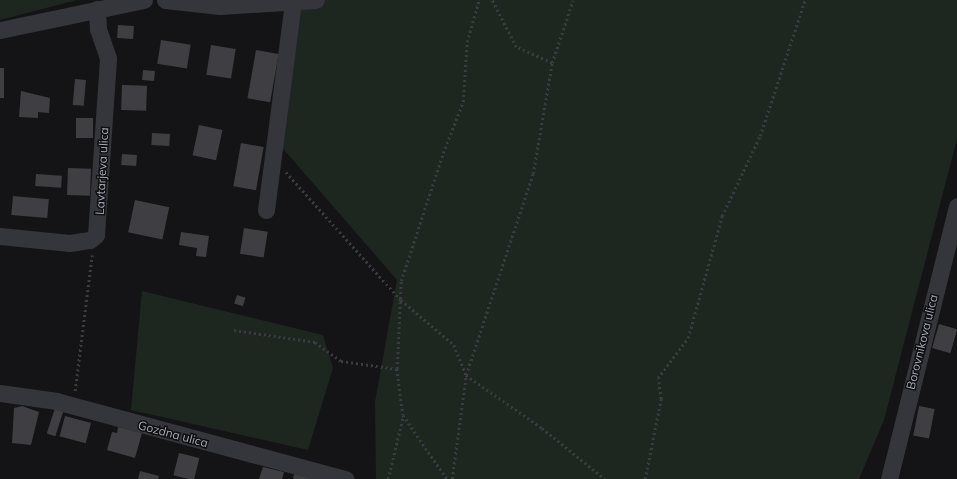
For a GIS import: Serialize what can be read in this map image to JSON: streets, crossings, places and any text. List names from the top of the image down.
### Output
{
  "streets": {
    "street": ["Lavtarjeva ulica", "Borovnikova ulica", "Gozdna ulica"]
  }
}
